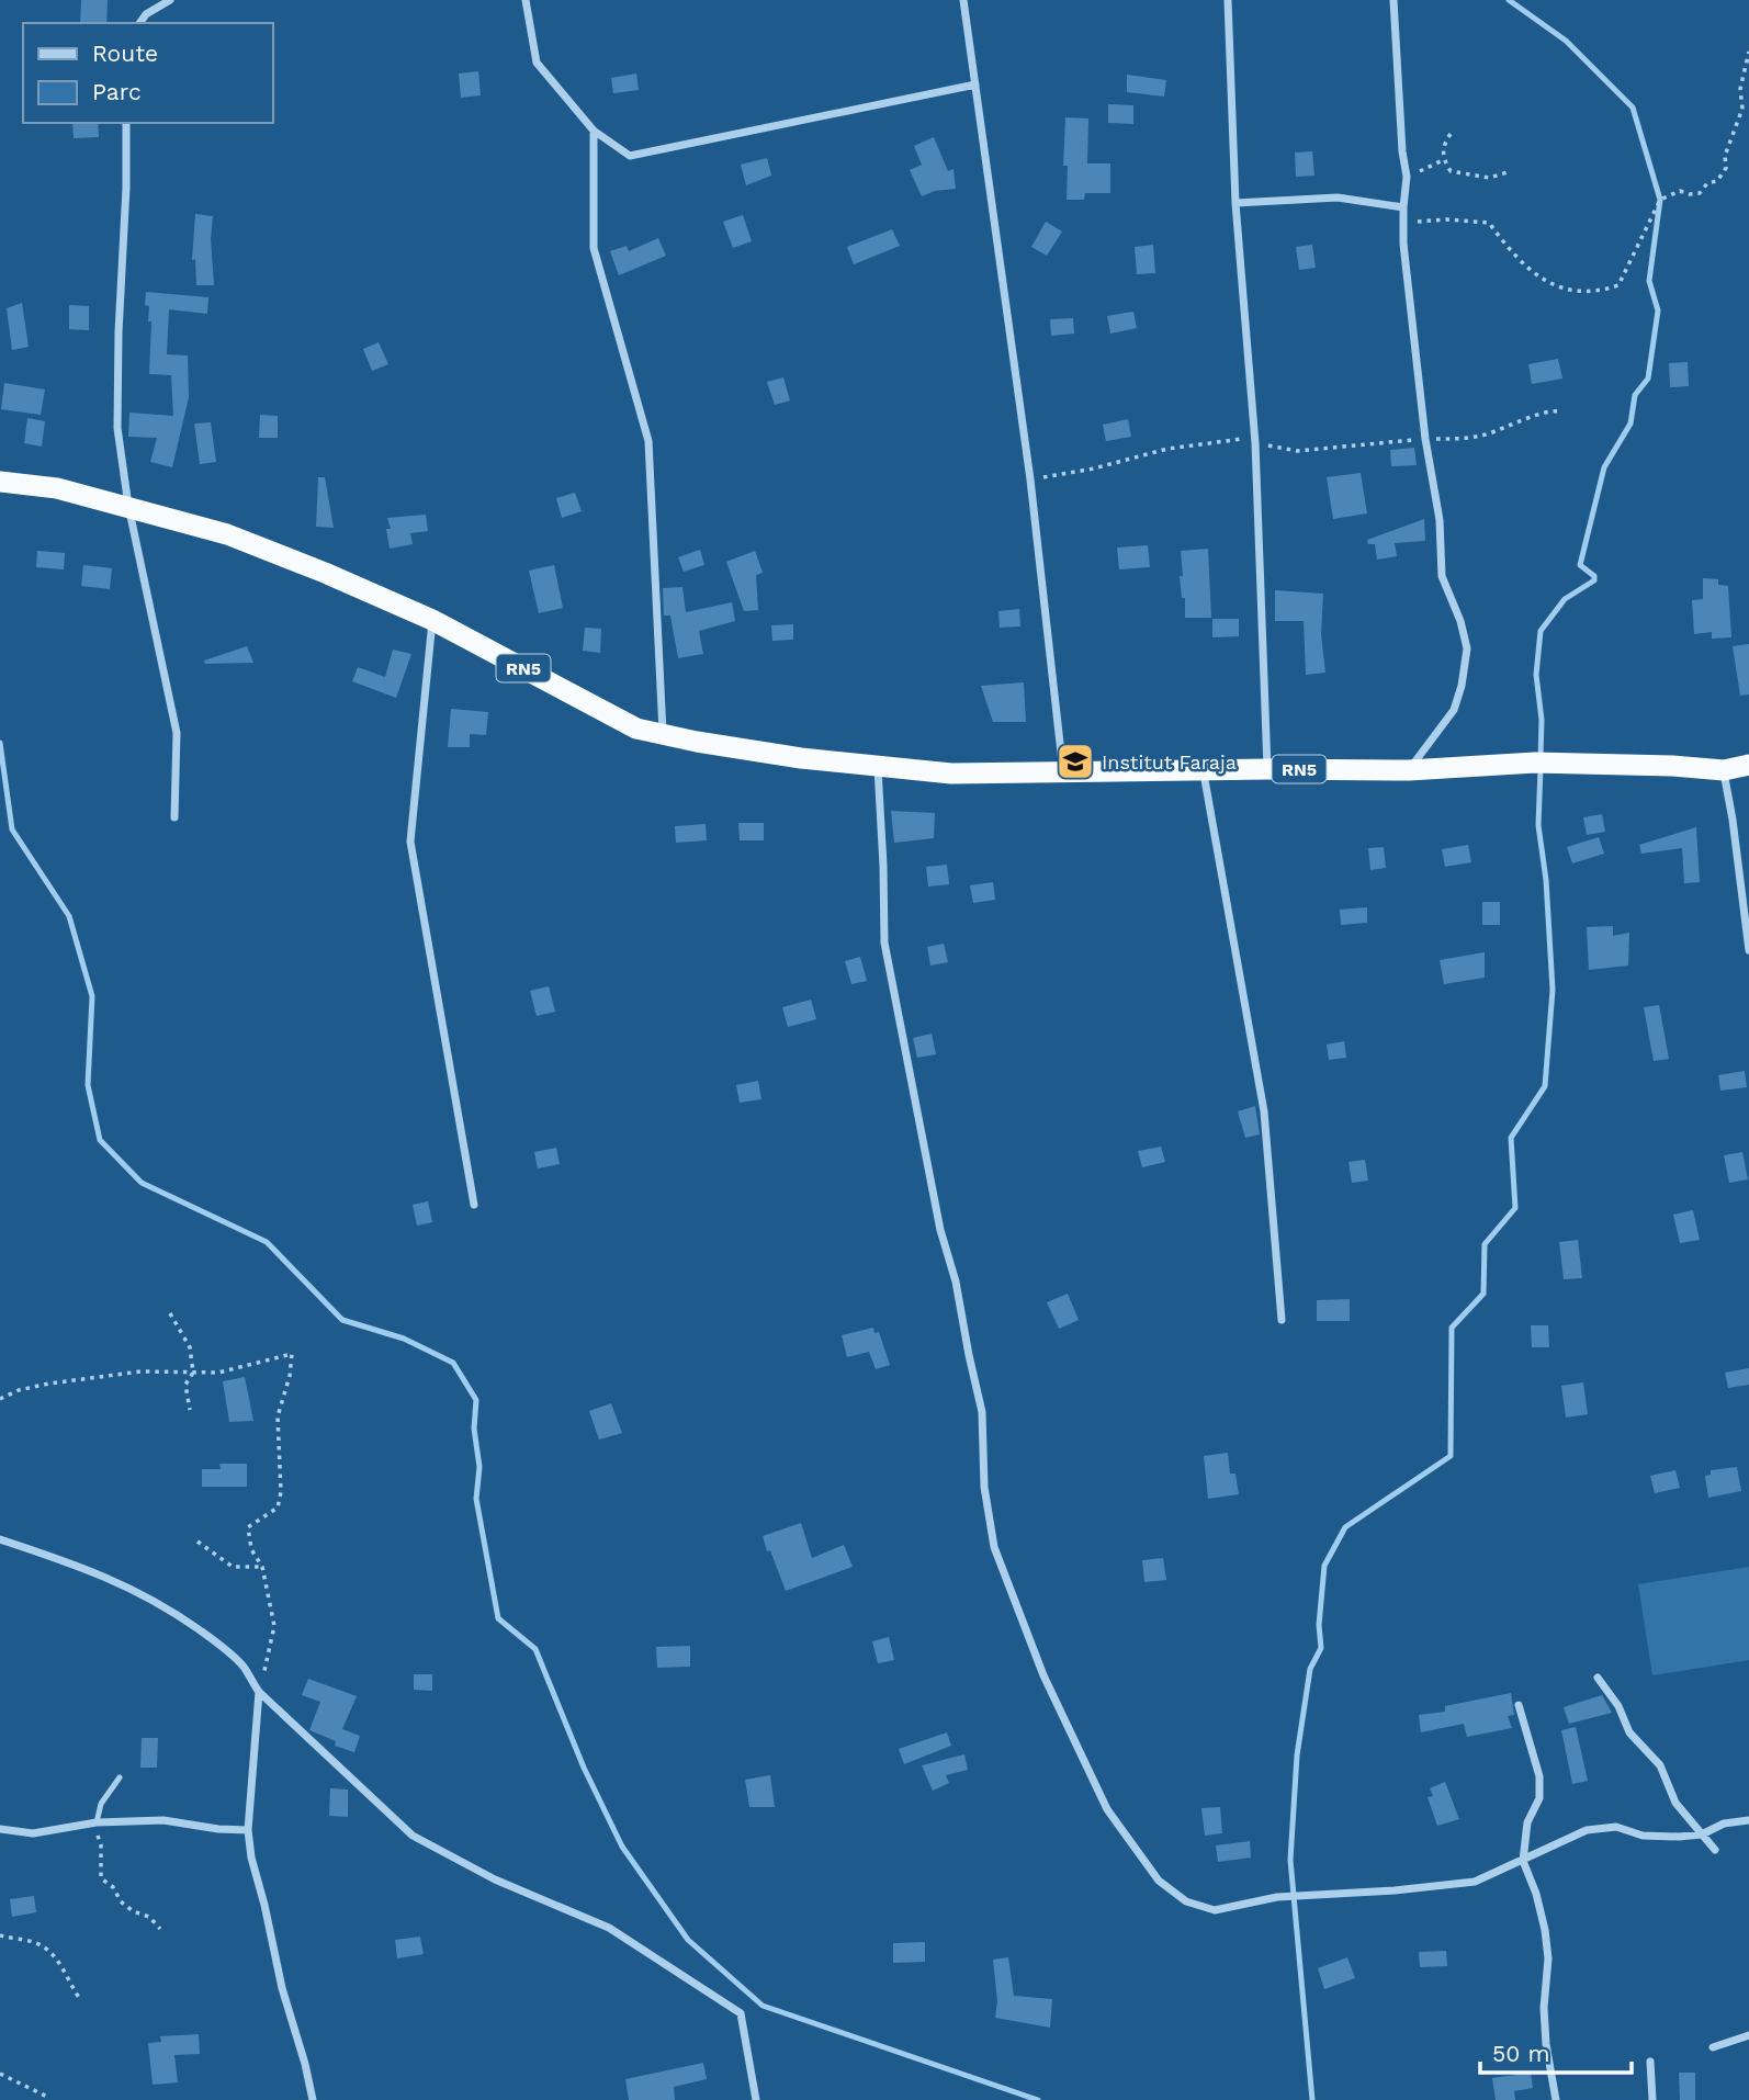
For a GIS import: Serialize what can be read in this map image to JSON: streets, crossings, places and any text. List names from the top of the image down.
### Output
{
  "streets": {
    "highway": ["RN5"]
  },
  "places": {
    "school or university": ["Institut Faraja"]
  },
  "legend": ["Route", "Parc"],
  "scale_bar": "50 m"
}
